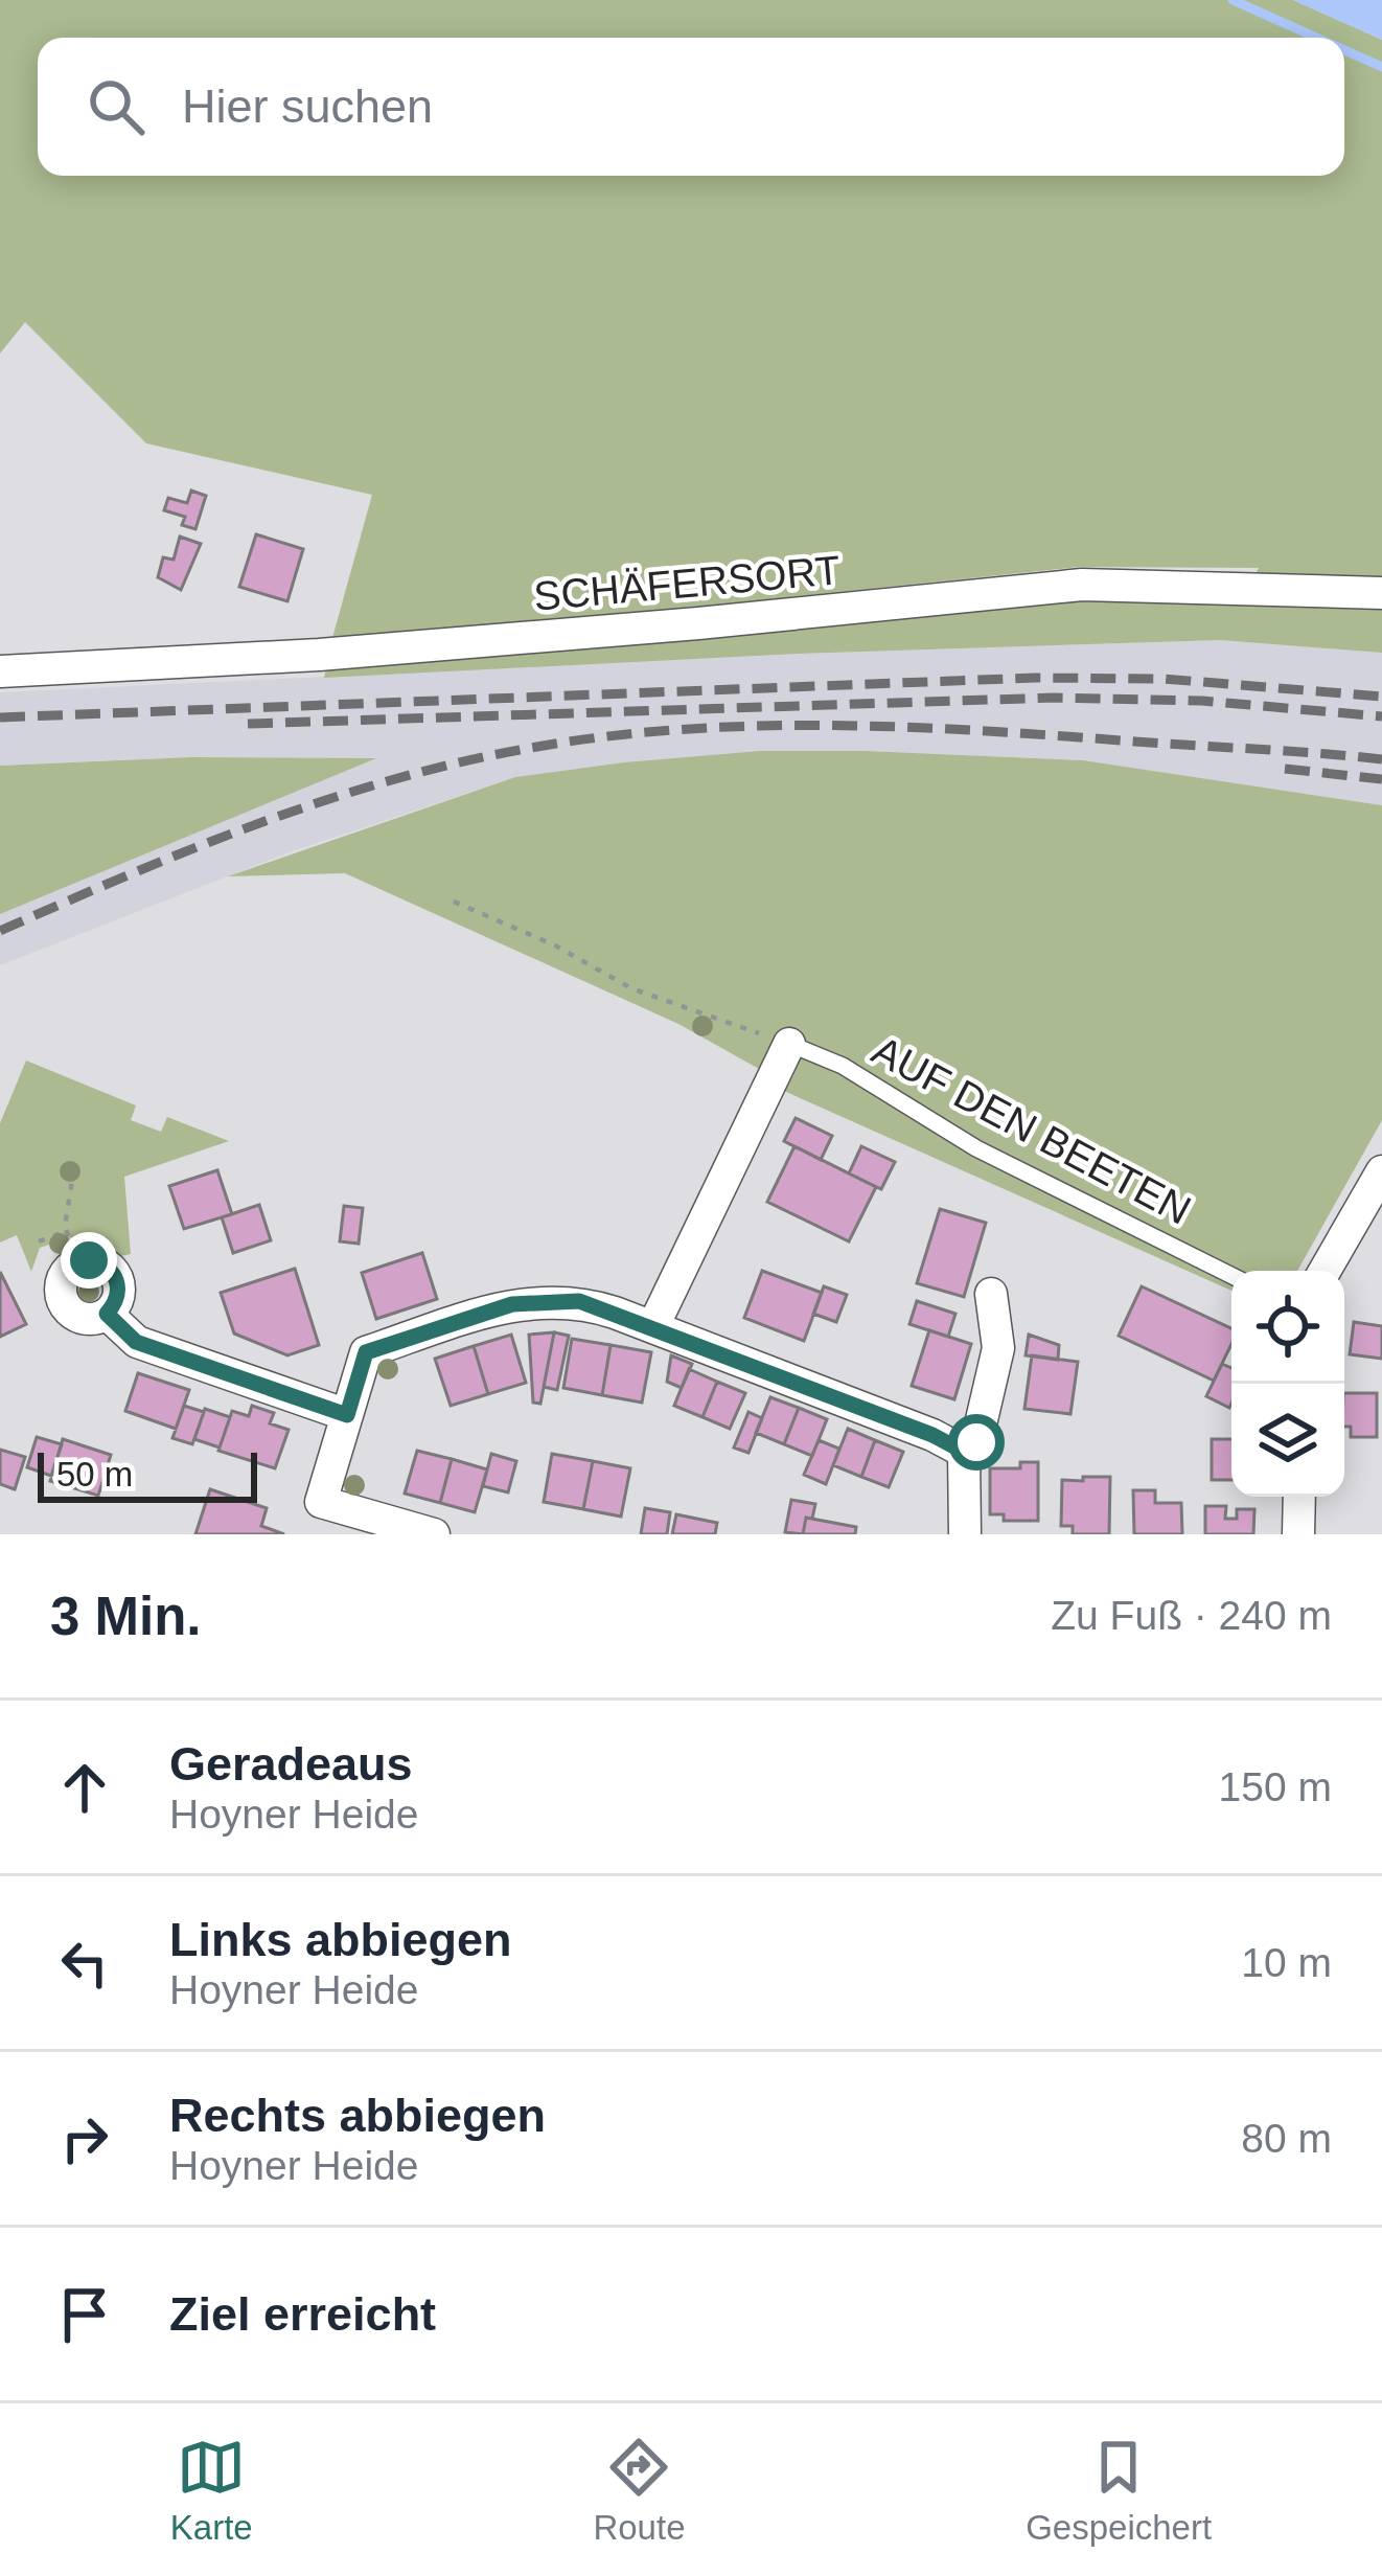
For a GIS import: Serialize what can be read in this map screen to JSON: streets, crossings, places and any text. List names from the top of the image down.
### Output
{
  "streets": {
    "street": ["SCHÄFERSORT"],
    "lane": ["AUF DEN BEETEN"]
  },
  "scale_bar": "50 m",
  "page": {
    "search": "Hier suchen",
    "scale": "50 m",
    "heading": ["3 Min.", "Zu Fuß · 240 m"],
    "list": [
      ["Geradeaus", "Hoyner Heide", "150 m"],
      ["Links abbiegen", "Hoyner Heide", "10 m"],
      ["Rechts abbiegen", "Hoyner Heide", "80 m"],
      "Ziel erreicht"
    ],
    "nav": ["Karte", "Route", "Gespeichert"]
  }
}
